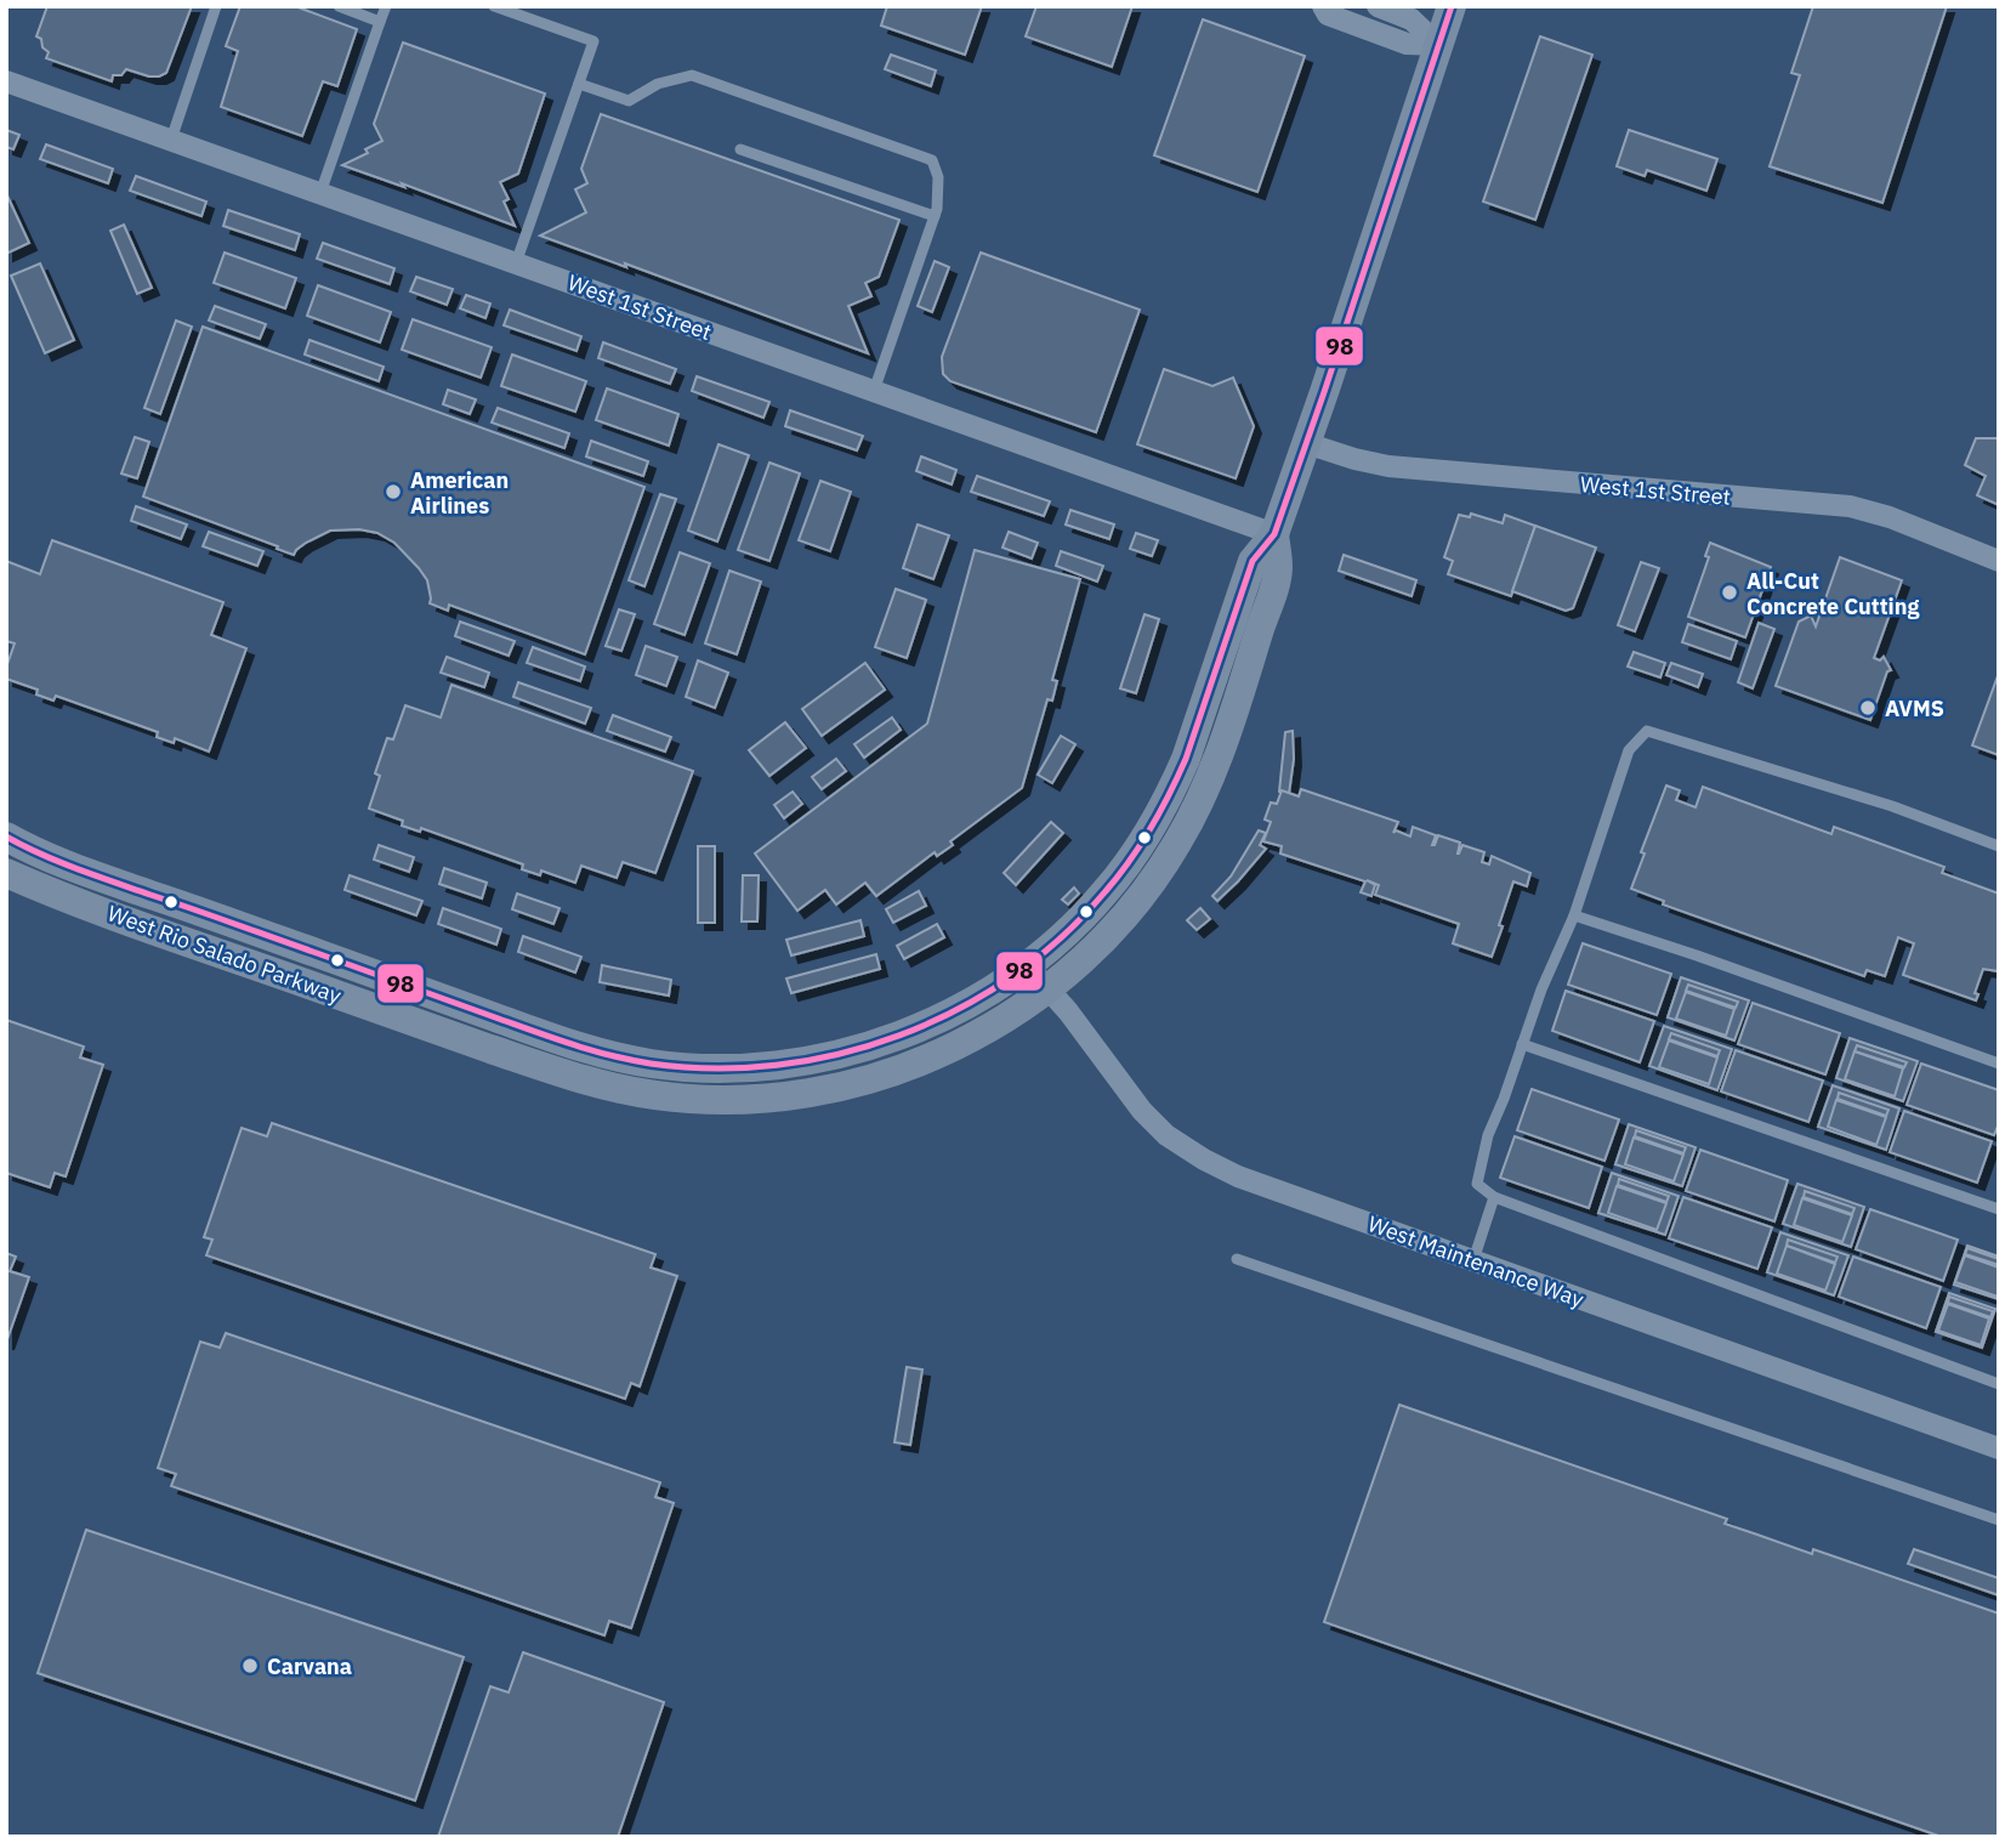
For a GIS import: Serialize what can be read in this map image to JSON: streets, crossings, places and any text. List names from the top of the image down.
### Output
{
  "streets": {
    "main road": ["West Rio Salado Parkway"],
    "street": ["West 1st Street", "West Maintenance Way"]
  },
  "crossings": [
    ["West 1st Street", "West Rio Salado Parkway"],
    ["West Rio Salado Parkway", "West Maintenance Way"]
  ],
  "places": [
    "American Airlines",
    "All-Cut Concrete Cutting",
    "AVMS",
    "Carvana"
  ],
  "lines": ["transit line 98"]
}
